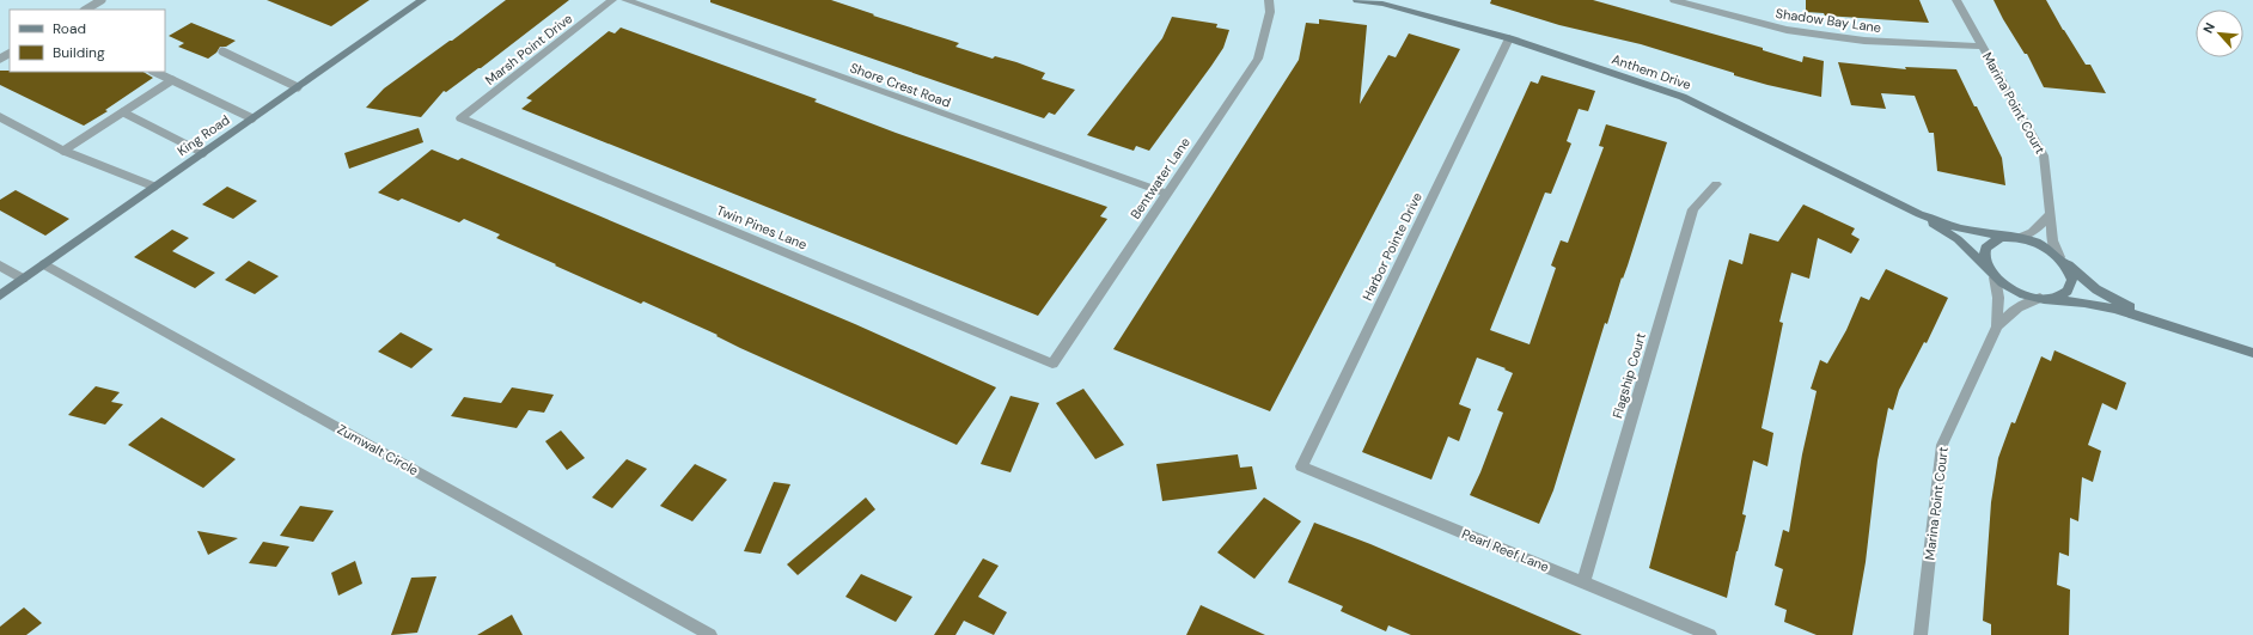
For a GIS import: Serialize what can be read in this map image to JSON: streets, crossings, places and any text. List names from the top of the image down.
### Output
{
  "streets": {
    "street": [
      "Shadow Bay Lane",
      "Marsh Point Drive",
      "Anthem Drive",
      "Shore Crest Road",
      "Marina Point Court",
      "King Road",
      "Bentwater Lane",
      "Twin Pines Lane",
      "Harbor Pointe Drive",
      "Flagship Court",
      "Zumwalt Circle",
      "Pearl Reef Lane"
    ]
  },
  "crossings": [
    ["Shadow Bay Lane", "Marina Point Court"],
    ["Marsh Point Drive", "Twin Pines Lane"],
    ["Anthem Drive", "Marina Point Court"],
    ["Anthem Drive", "Harbor Pointe Drive"],
    ["Shore Crest Road", "Bentwater Lane"],
    ["King Road", "Zumwalt Circle"],
    ["Bentwater Lane", "Twin Pines Lane"],
    ["Harbor Pointe Drive", "Pearl Reef Lane"],
    ["Flagship Court", "Pearl Reef Lane"]
  ],
  "legend": ["Road", "Building"],
  "north": "top left"
}
